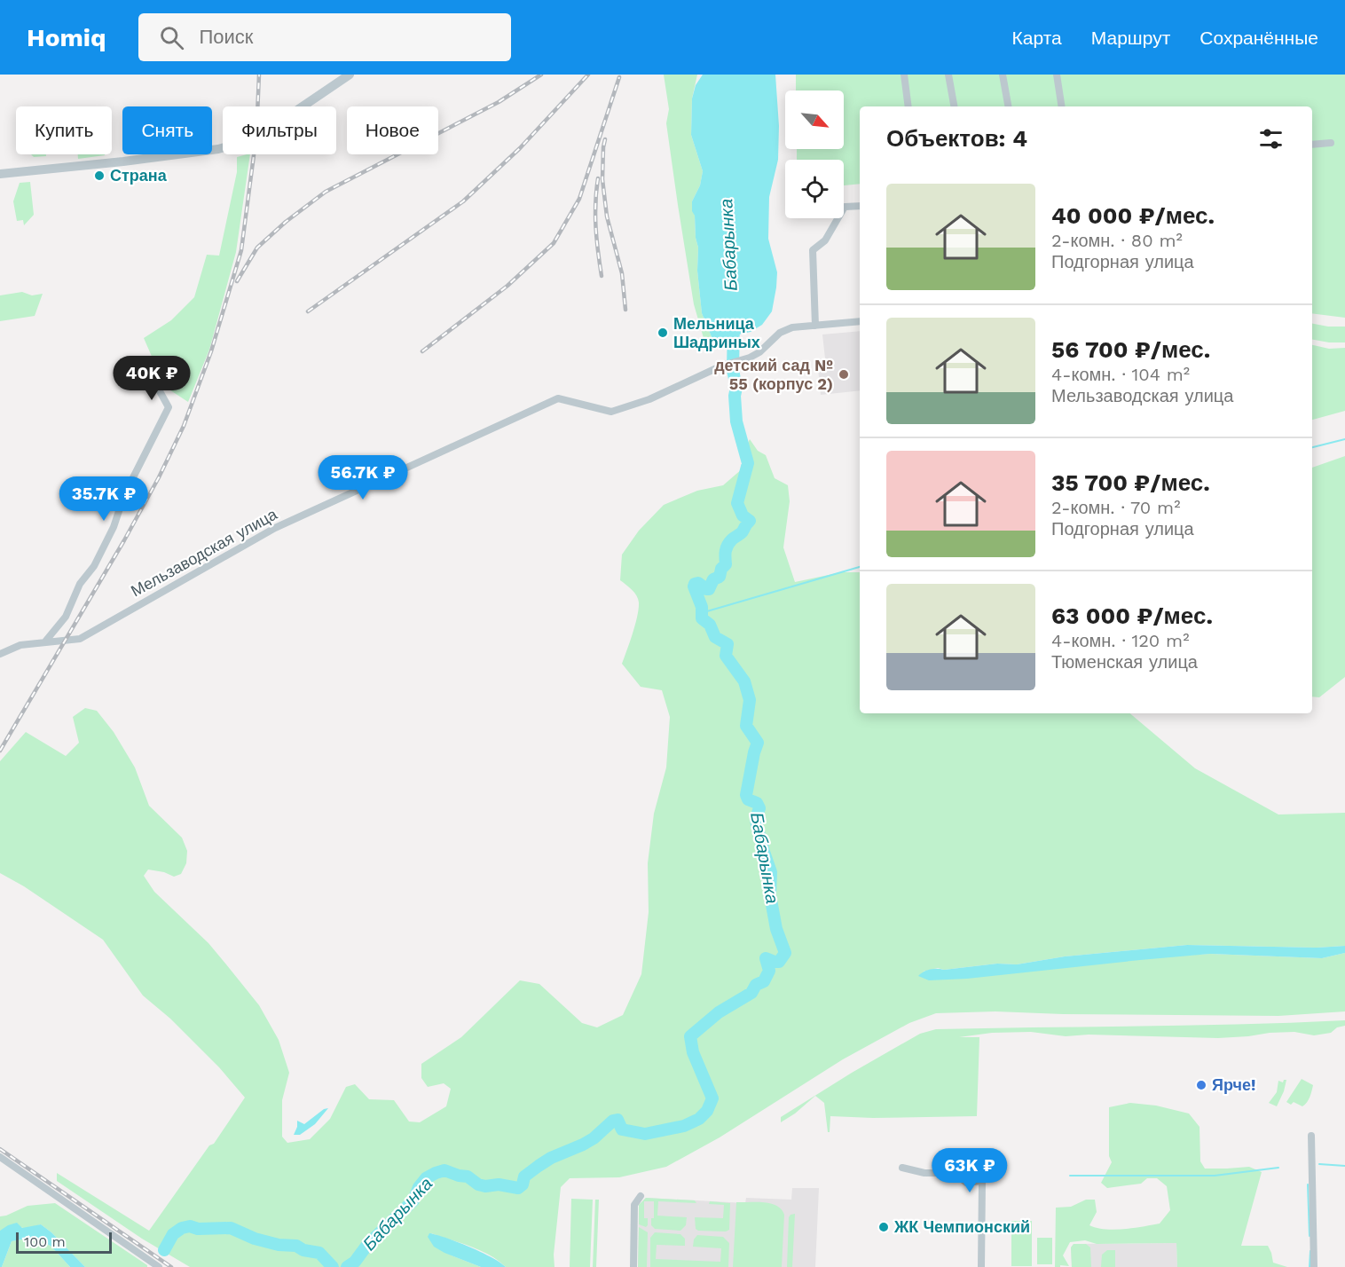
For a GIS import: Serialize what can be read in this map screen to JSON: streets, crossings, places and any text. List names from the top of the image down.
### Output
{
  "streets": {
    "street": ["Мельзаводская улица"]
  },
  "water": ["Бабарынка"],
  "places": [
    "Страна",
    "Мельница Шадриных",
    "детский сад № 55 (корпус 2)",
    "Ярче!",
    "ЖК Чемпионский"
  ],
  "scale_bar": "100 m",
  "north": "bottom right",
  "page": {
    "header": "Homiq",
    "search": "Поиск",
    "nav": ["Карта", "Маршрут", "Сохранённые"],
    "chip": [
      "Купить",
      "Снять",
      "Фильтры",
      "Новое"
    ],
    "heading": "Объектов: 4",
    "list": [
      {
        "name": "40 000 ₽/мес.",
        "note": "2-комн. · 80 m² · Подгорная улица"
      },
      {
        "name": "56 700 ₽/мес.",
        "note": "4-комн. · 104 m² · Мельзаводская улица"
      },
      {
        "name": "35 700 ₽/мес.",
        "note": "2-комн. · 70 m² · Подгорная улица"
      },
      {
        "name": "63 000 ₽/мес.",
        "note": "4-комн. · 120 m² · Тюменская улица"
      }
    ],
    "price": [
      "40K ₽",
      "56.7K ₽",
      "35.7K ₽",
      "63K ₽"
    ],
    "scale": "100 m"
  }
}
